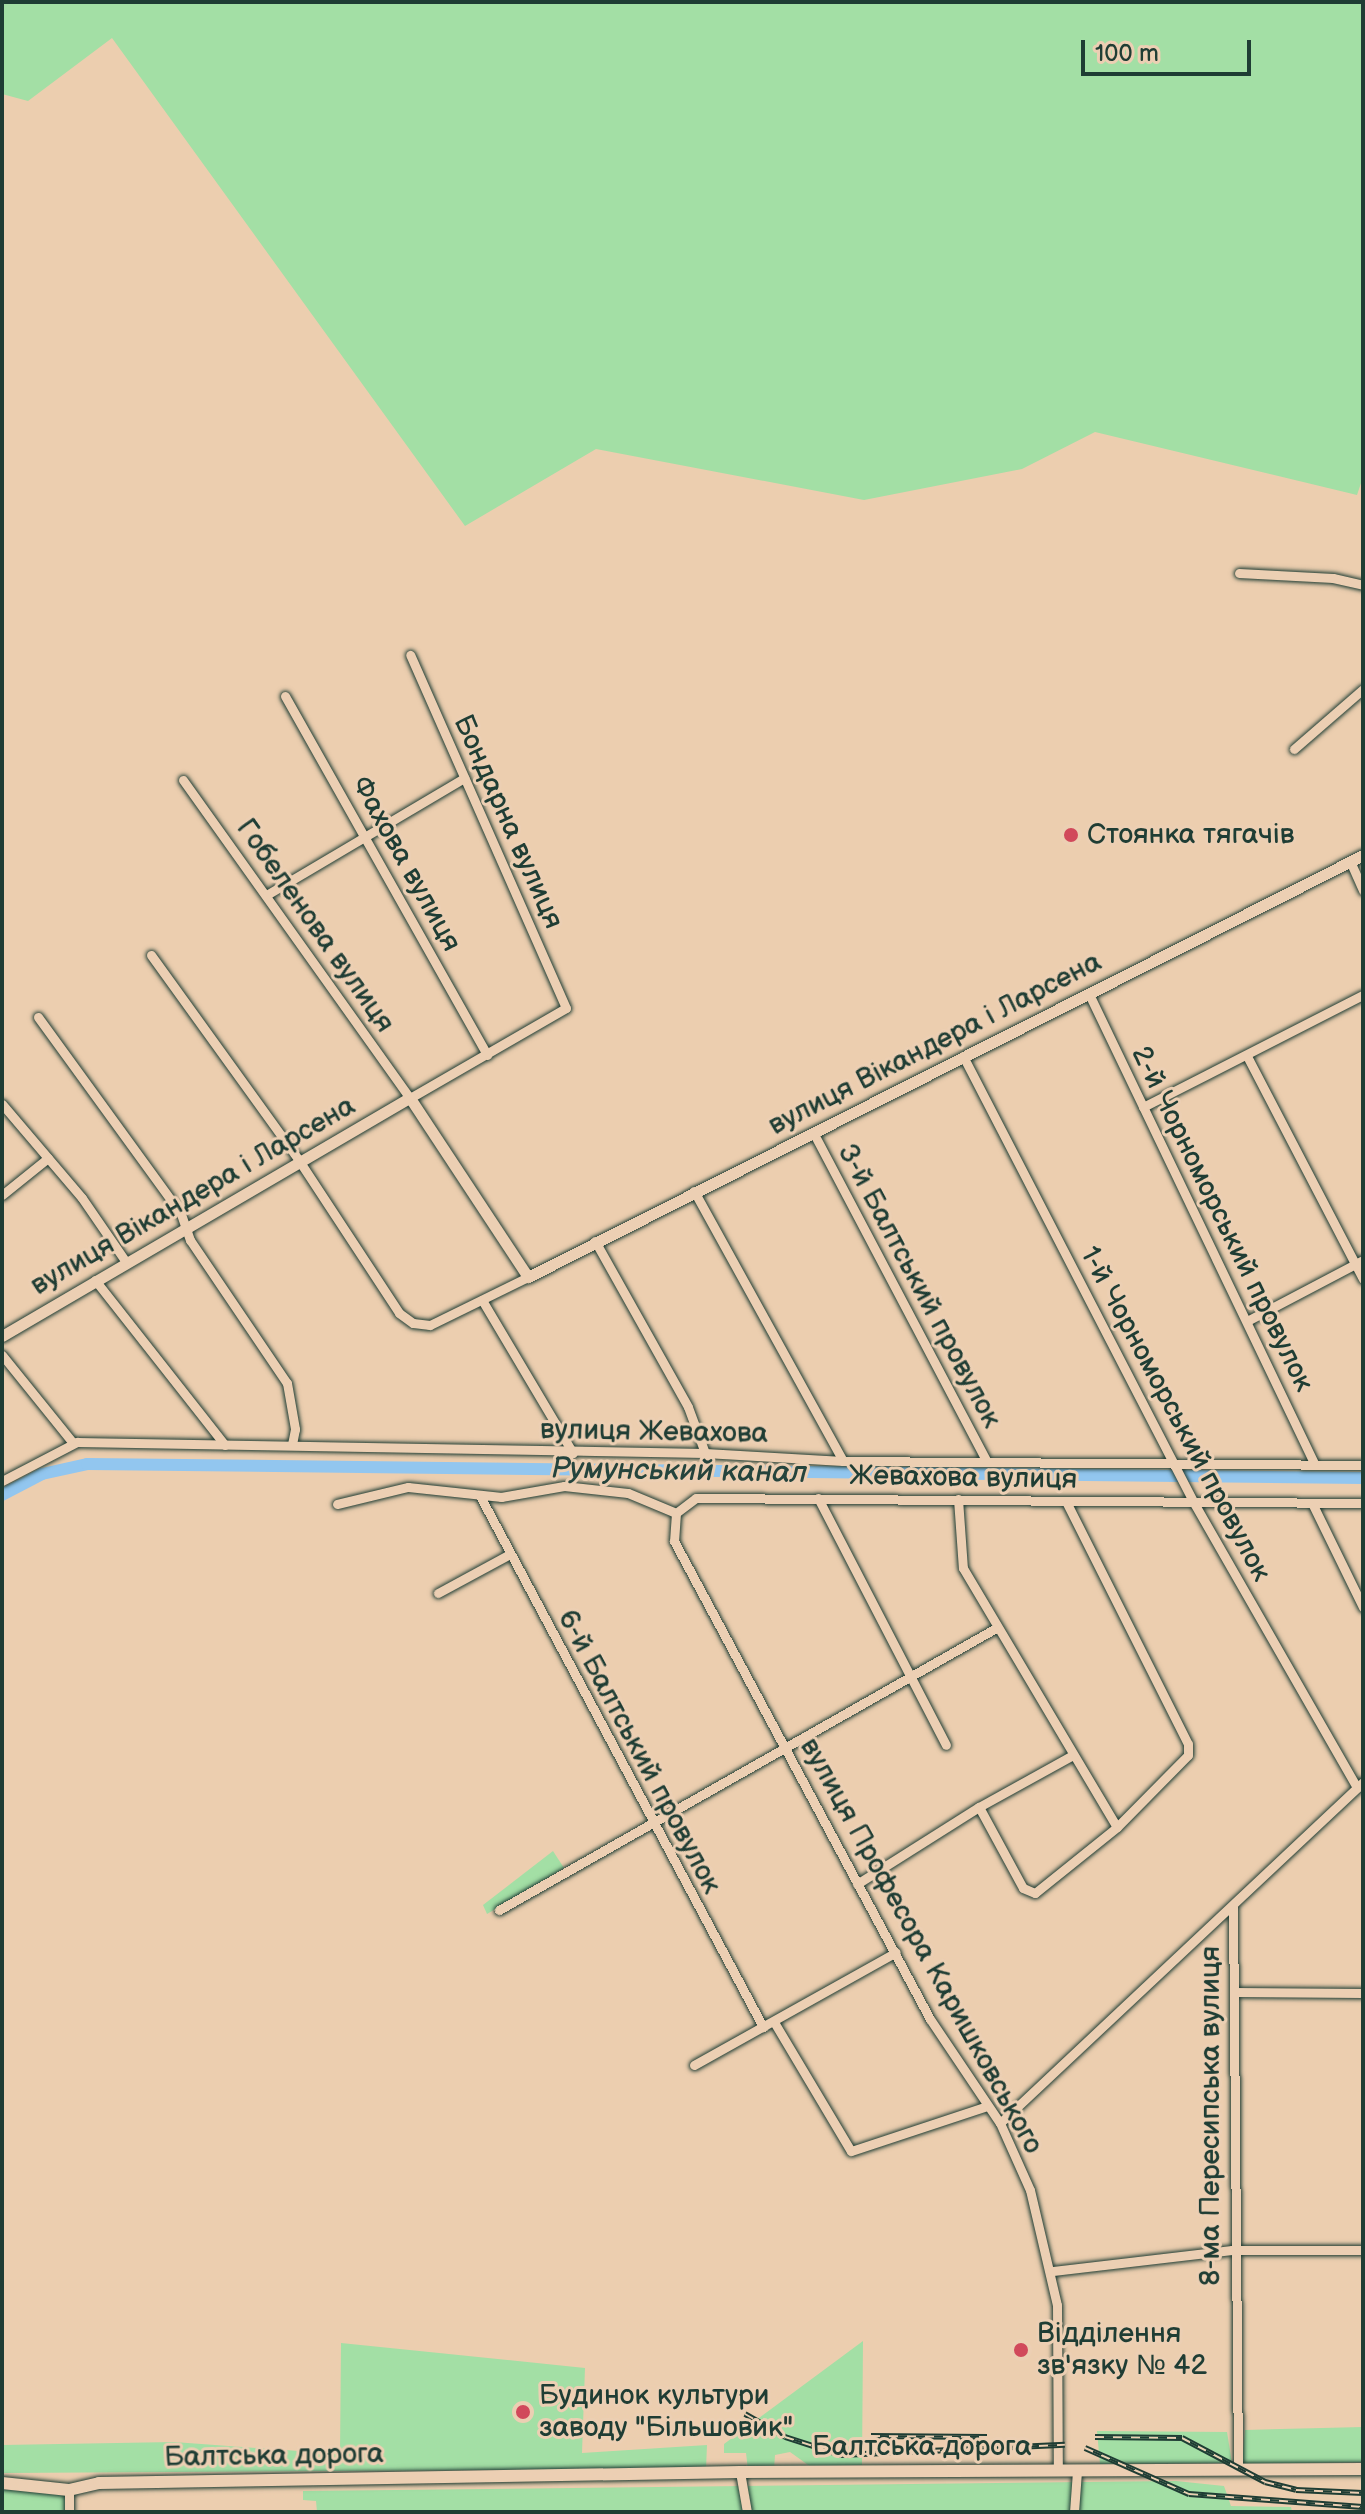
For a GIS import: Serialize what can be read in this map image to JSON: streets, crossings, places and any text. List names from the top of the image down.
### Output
{
  "streets": {
    "main road": ["Балтська дорога"],
    "street": [
      "Бондарна вулиця",
      "Фахова вулиця",
      "Гобеленова вулиця",
      "вулиця Вікандера і Ларсена",
      "2-й Чорноморський провулок",
      "3-й Балтський провулок",
      "1-й Чорноморський провулок",
      "вулиця Жевахова",
      "Жевахова вулиця",
      "6-й Балтський провулок",
      "вулиця Професора Каришковського",
      "8-ма Пересипська вулиця"
    ]
  },
  "crossings": [
    ["Бондарна вулиця", "вулиця Вікандера і Ларсена"],
    ["Фахова вулиця", "вулиця Вікандера і Ларсена"],
    ["Гобеленова вулиця", "вулиця Вікандера і Ларсена"],
    ["вулиця Вікандера і Ларсена", "2-й Чорноморський провулок"],
    ["вулиця Вікандера і Ларсена", "3-й Балтський провулок"],
    ["вулиця Вікандера і Ларсена", "1-й Чорноморський провулок"],
    ["2-й Чорноморський провулок", "вулиця Жевахова"],
    ["3-й Балтський провулок", "вулиця Жевахова"],
    ["1-й Чорноморський провулок", "вулиця Жевахова"],
    ["1-й Чорноморський провулок", "Жевахова вулиця"],
    ["Жевахова вулиця", "вулиця Професора Каришковського"],
    ["вулиця Професора Каришковського", "Балтська дорога"],
    ["8-ма Пересипська вулиця", "Балтська дорога"]
  ],
  "water": ["Румунський канал"],
  "places": ["Стоянка тягачів", "Відділення зв'язку № 42", "Будинок культури заводу \"Більшовик\""],
  "scale_bar": "100 m"
}
